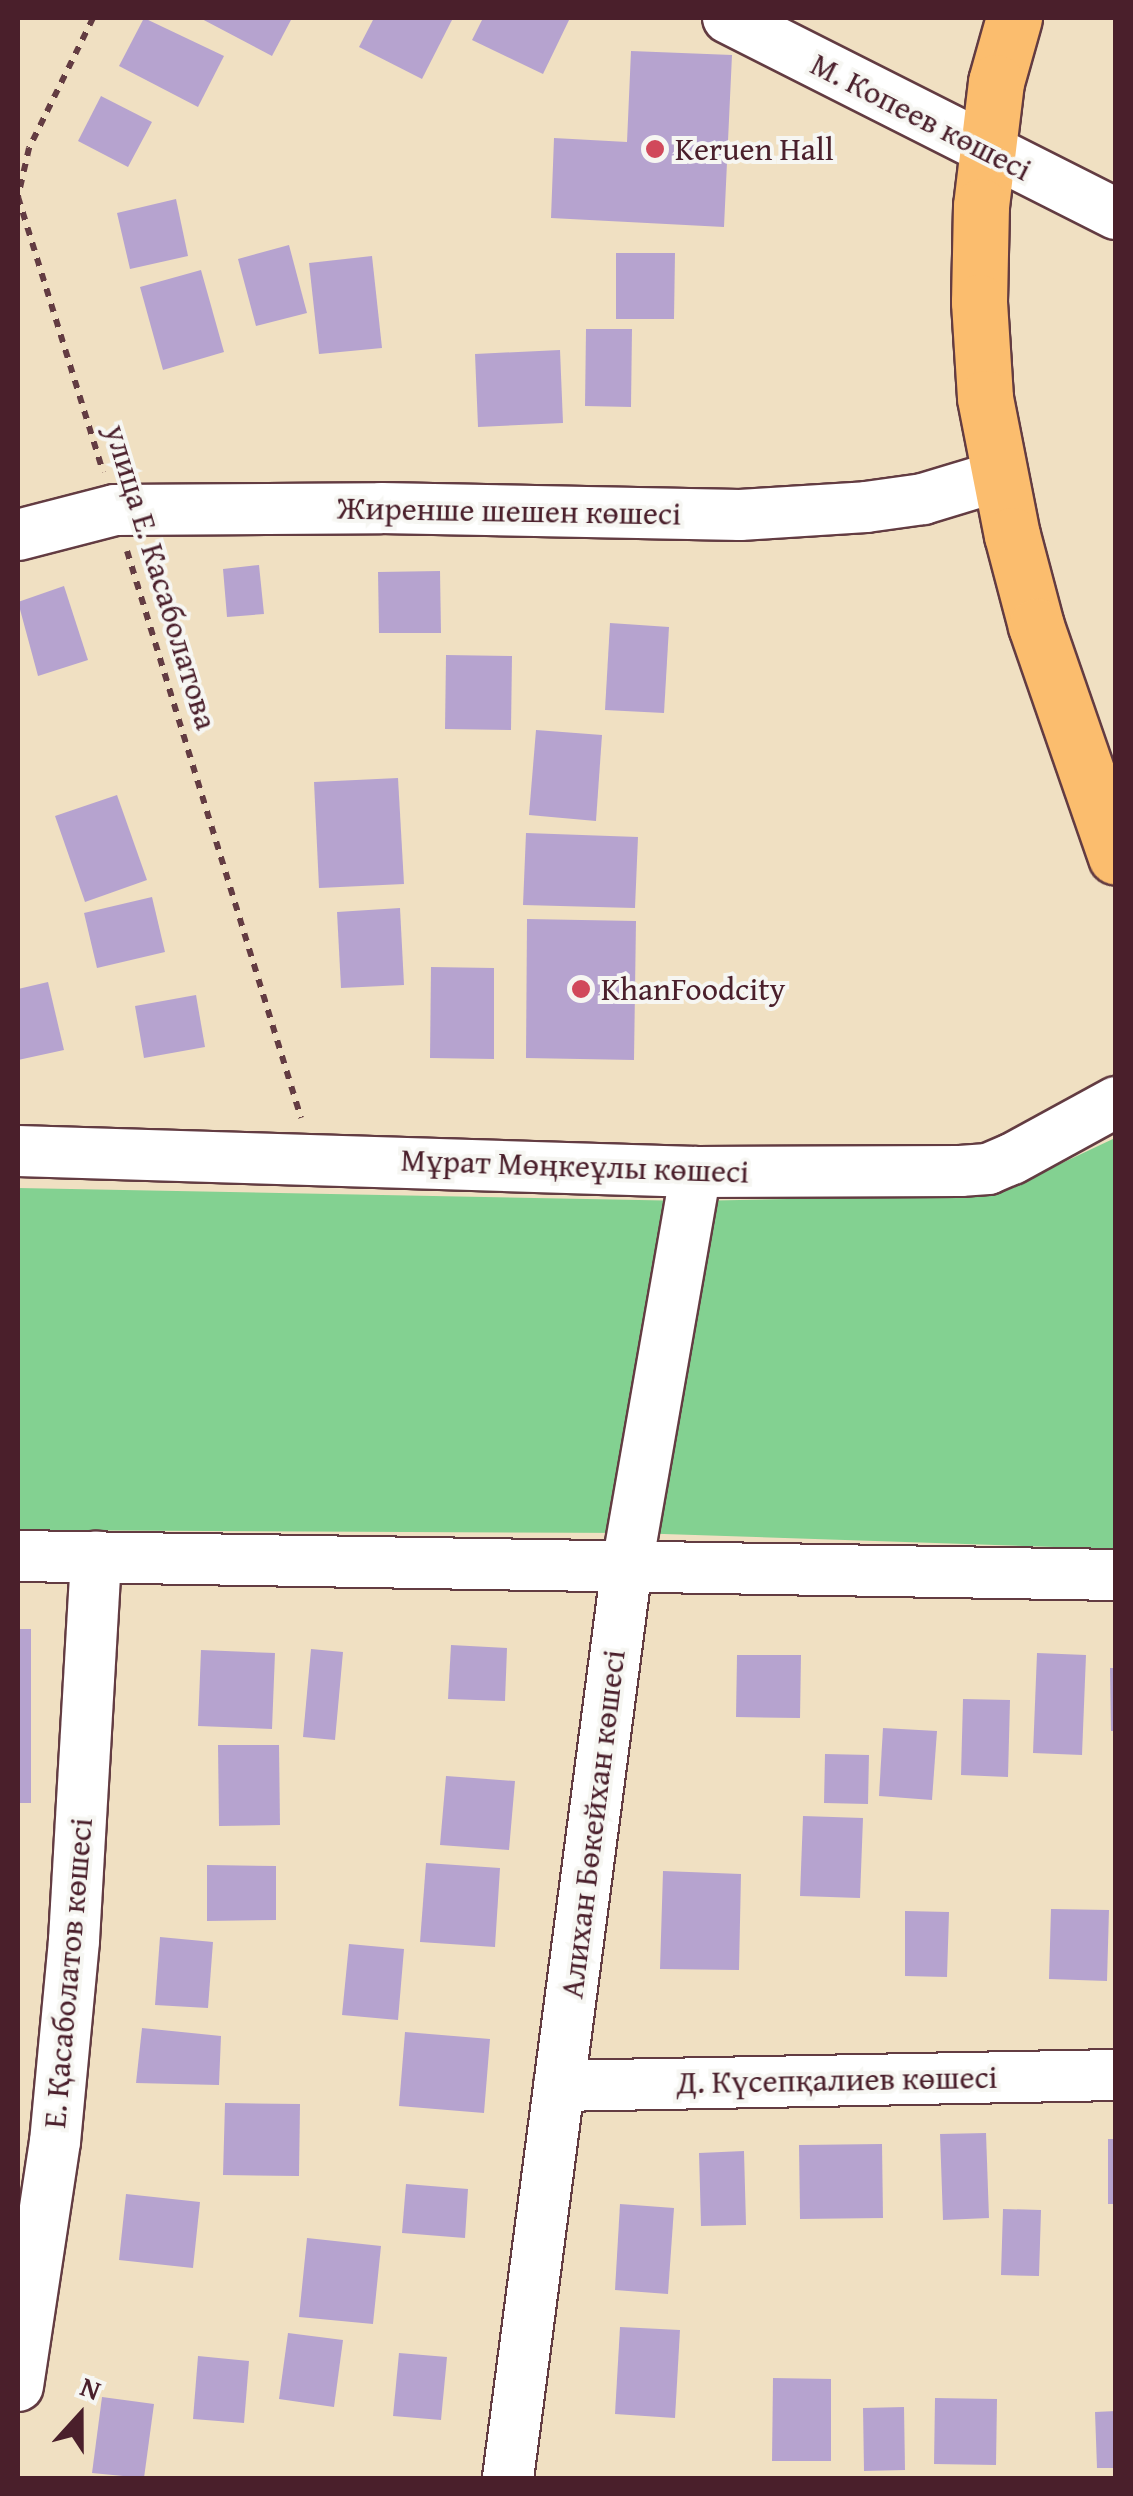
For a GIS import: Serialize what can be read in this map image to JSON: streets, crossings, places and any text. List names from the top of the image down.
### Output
{
  "streets": {
    "street": [
      "М. Копеев көшесі",
      "Жиренше шешен көшесі",
      "Мұрат Мөңкеұлы көшесі",
      "Алихан Бөкейхан көшесі",
      "Е. Қасаболатов көшесі",
      "Д. Күсепқалиев көшесі"
    ],
    "path": ["улица Е. Касаболатова"]
  },
  "crossings": [
    ["Жиренше шешен көшесі", "улица Е. Касаболатова"],
    ["улица Е. Касаболатова", "Мұрат Мөңкеұлы көшесі"],
    ["Мұрат Мөңкеұлы көшесі", "Алихан Бөкейхан көшесі"],
    ["Алихан Бөкейхан көшесі", "Д. Күсепқалиев көшесі"]
  ],
  "places": ["Keruen Hall", "KhanFoodcity"],
  "north": "top"
}
